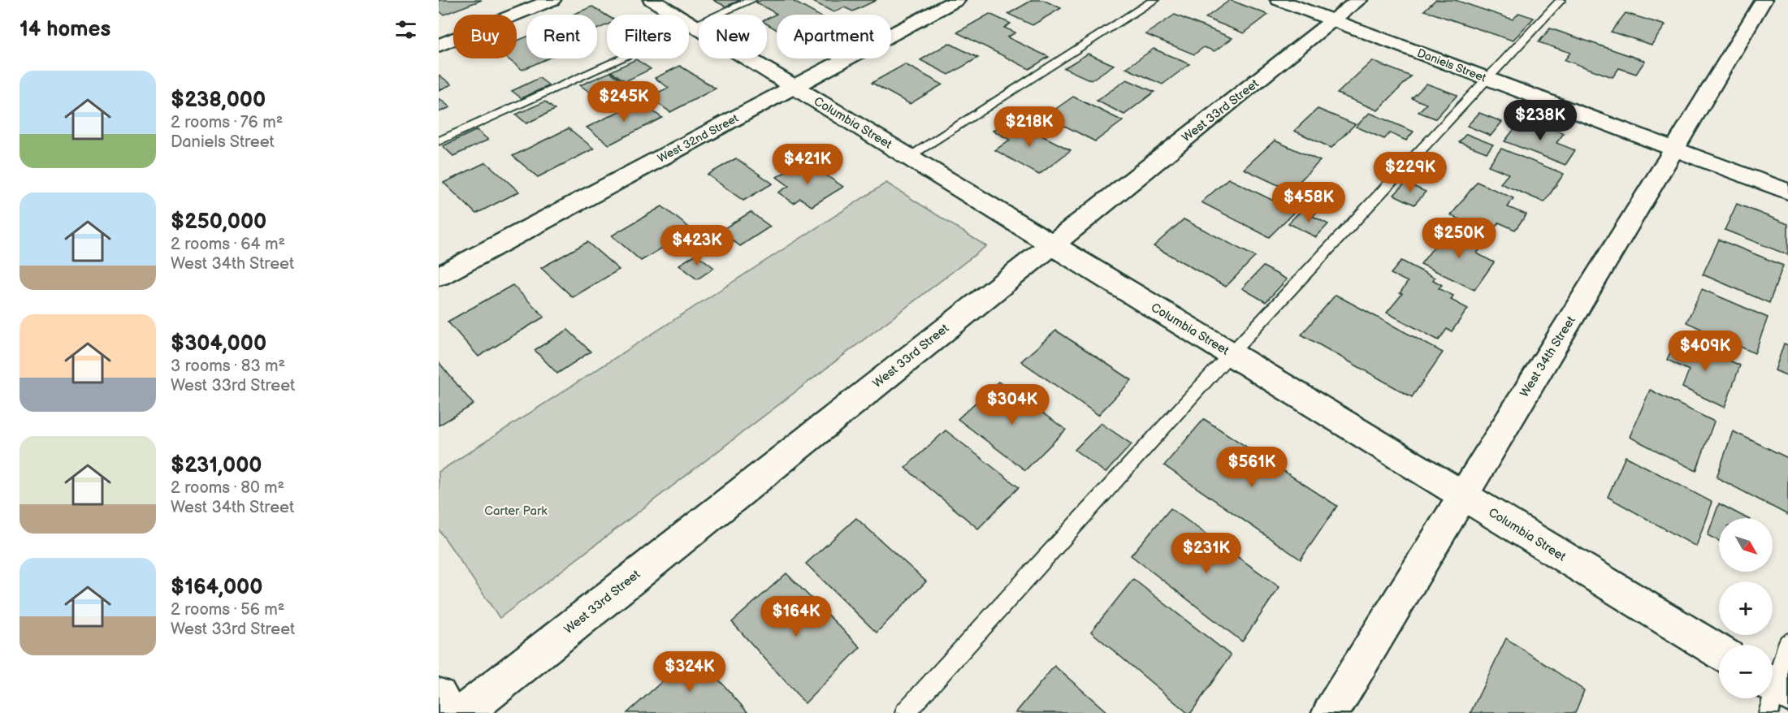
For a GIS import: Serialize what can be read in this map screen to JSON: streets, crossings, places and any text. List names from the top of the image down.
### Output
{
  "streets": {
    "street": [
      "Daniels Street",
      "West 33rd Street",
      "Columbia Street",
      "West 32nd Street",
      "West 34th Street"
    ]
  },
  "crossings": [
    ["Daniels Street", "West 33rd Street"],
    ["Daniels Street", "West 34th Street"],
    ["West 33rd Street", "Columbia Street"],
    ["Columbia Street", "West 32nd Street"],
    ["Columbia Street", "West 34th Street"]
  ],
  "parks": ["Carter Park"],
  "north": "bottom right",
  "page": {
    "heading": "14 homes",
    "chip": [
      "Buy",
      "Rent",
      "Filters",
      "New",
      "Apartment"
    ],
    "list": [
      {
        "name": "$238,000",
        "note": "2 rooms · 76 m² · Daniels Street"
      },
      {
        "name": "$250,000",
        "note": "2 rooms · 64 m² · West 34th Street"
      },
      {
        "name": "$304,000",
        "note": "3 rooms · 83 m² · West 33rd Street"
      },
      {
        "name": "$231,000",
        "note": "2 rooms · 80 m² · West 34th Street"
      },
      {
        "name": "$164,000",
        "note": "2 rooms · 56 m² · West 33rd Street"
      }
    ],
    "price": [
      "$245K",
      "$238K",
      "$218K",
      "$421K",
      "$229K",
      "$458K",
      "$250K",
      "$423K",
      "$409K",
      "$304K",
      "$561K",
      "$231K",
      "$164K",
      "$324K"
    ],
    "map_buttons": ["+", "−"]
  }
}
